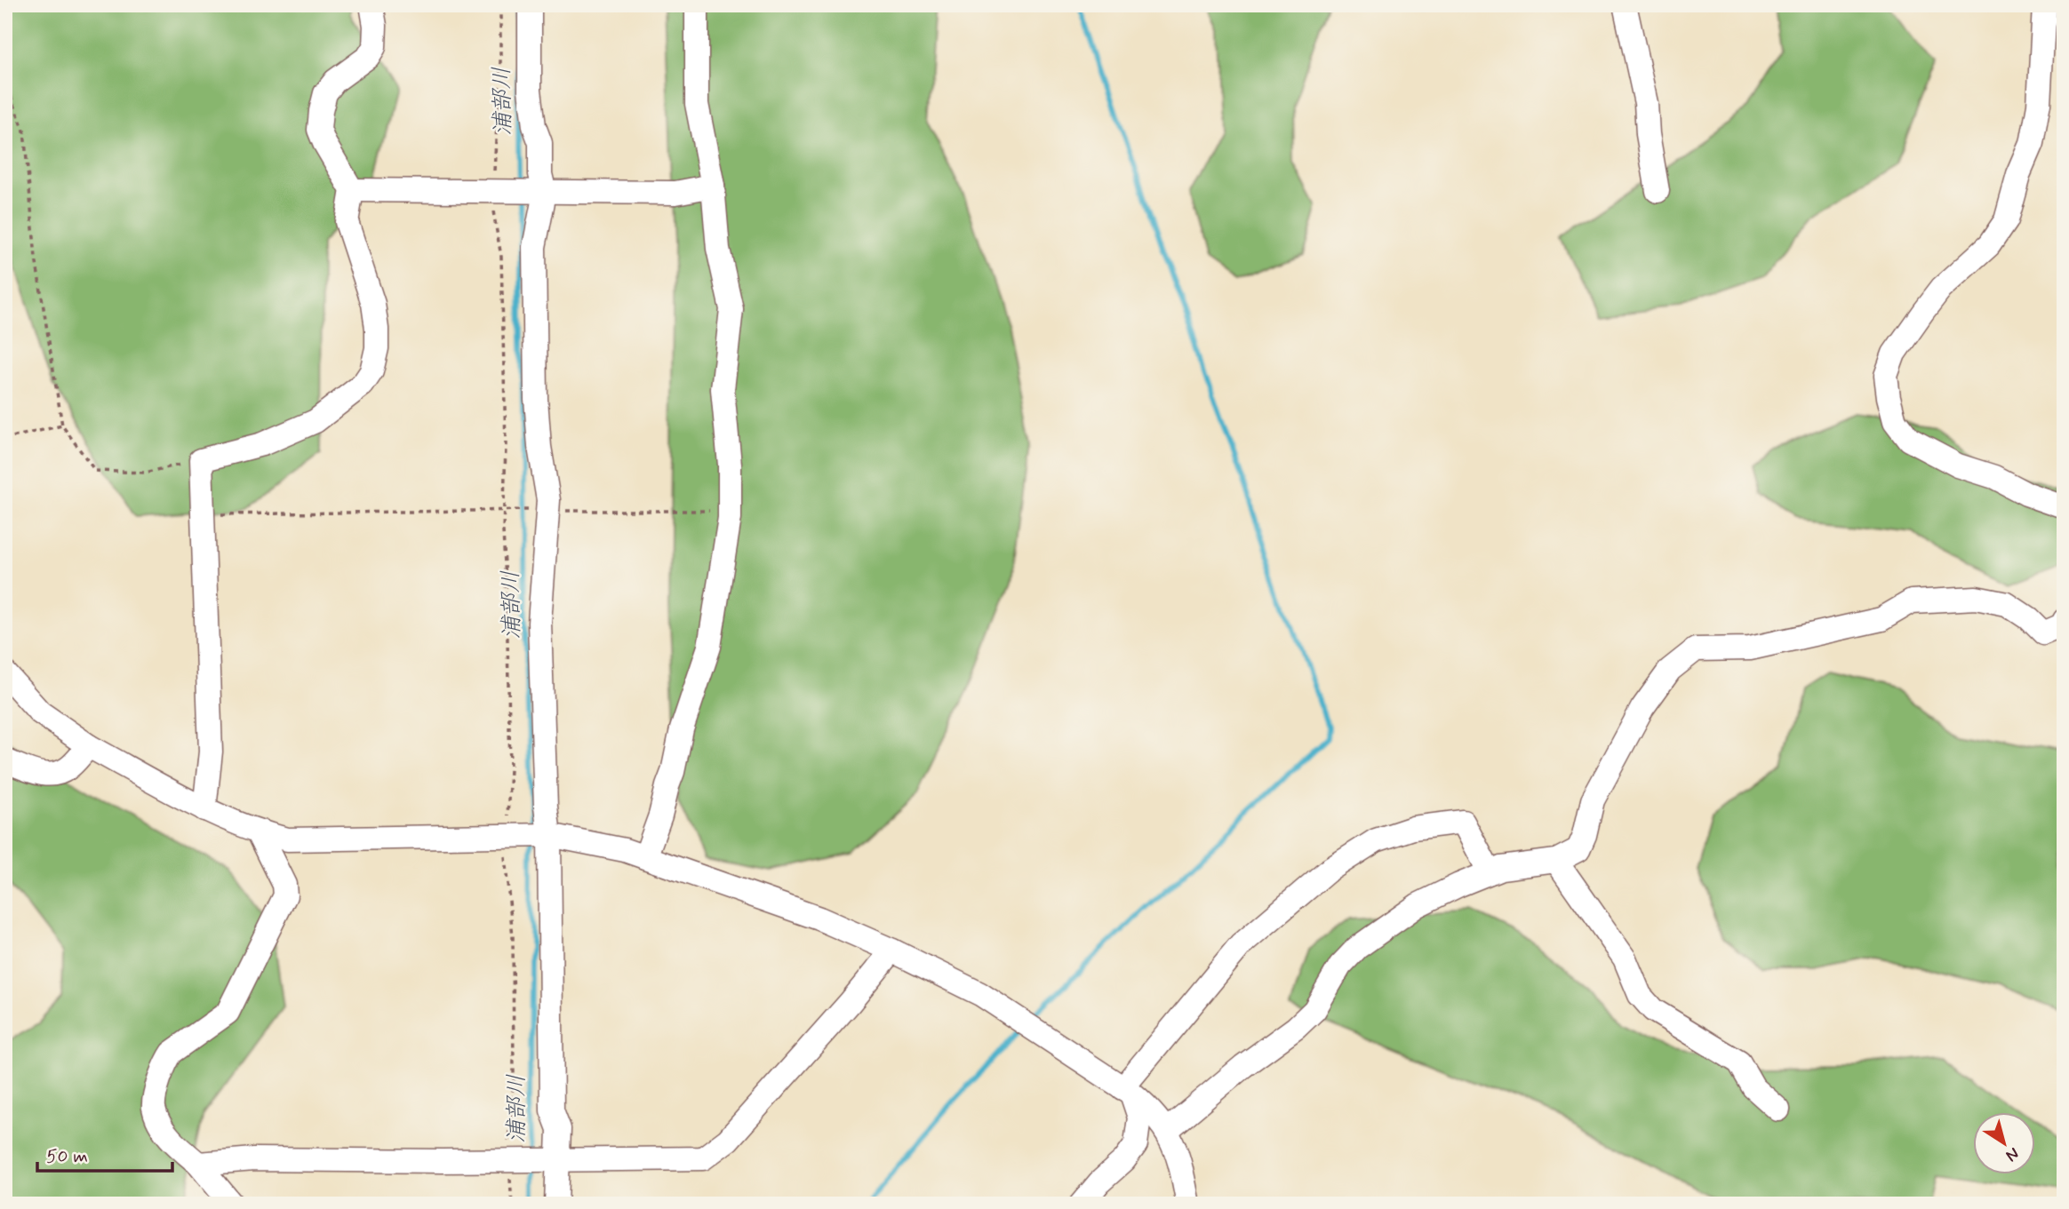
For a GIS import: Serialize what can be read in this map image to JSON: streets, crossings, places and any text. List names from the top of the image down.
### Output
{
  "water": ["浦部川"],
  "scale_bar": "50 m",
  "north": "bottom right"
}
